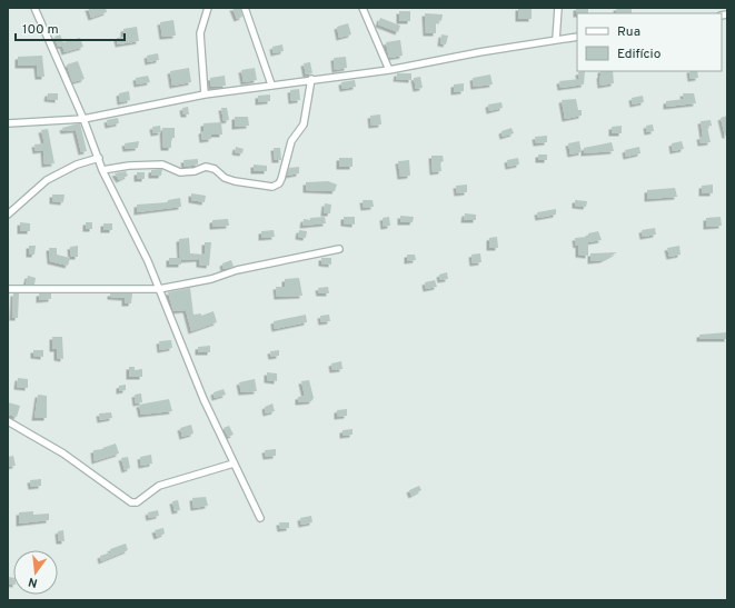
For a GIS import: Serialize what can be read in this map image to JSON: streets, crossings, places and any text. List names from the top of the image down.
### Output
{
  "legend": ["Rua", "Edifício"],
  "scale_bar": "100 m",
  "north": "bottom"
}
